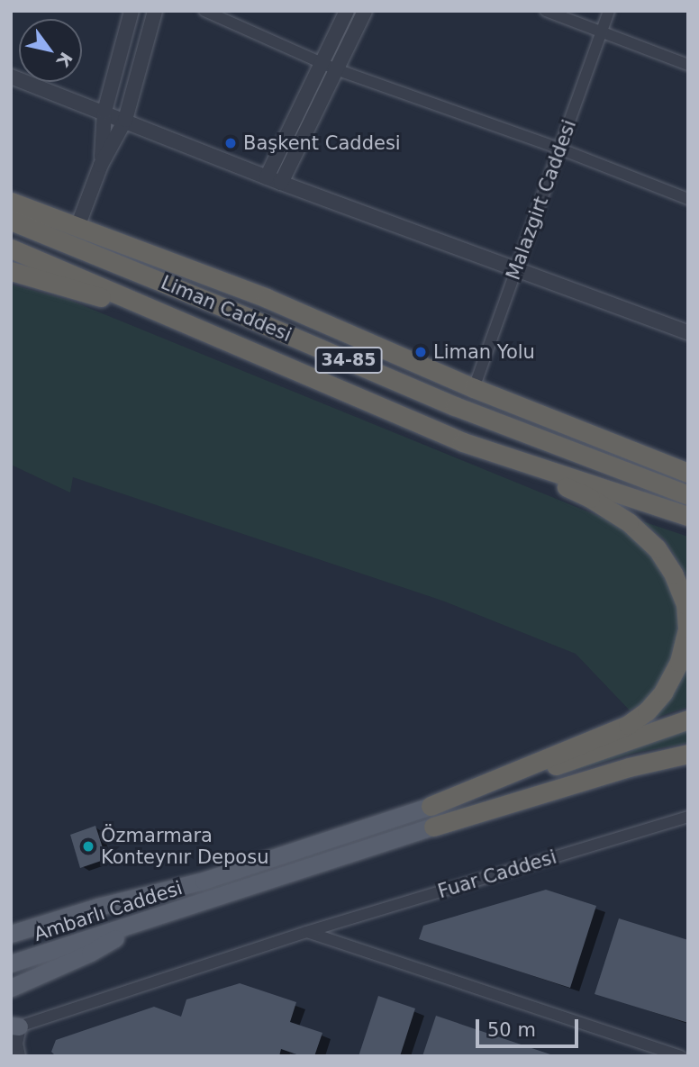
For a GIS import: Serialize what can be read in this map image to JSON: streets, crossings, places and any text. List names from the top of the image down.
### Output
{
  "streets": {
    "highway": ["Liman Caddesi", "34-85"],
    "main road": ["Ambarlı Caddesi"],
    "street": ["Malazgirt Caddesi", "Fuar Caddesi"]
  },
  "places": ["Başkent Caddesi", "Liman Yolu", "Özmarmara Konteynır Deposu"],
  "scale_bar": "50 m",
  "north": "bottom right"
}
